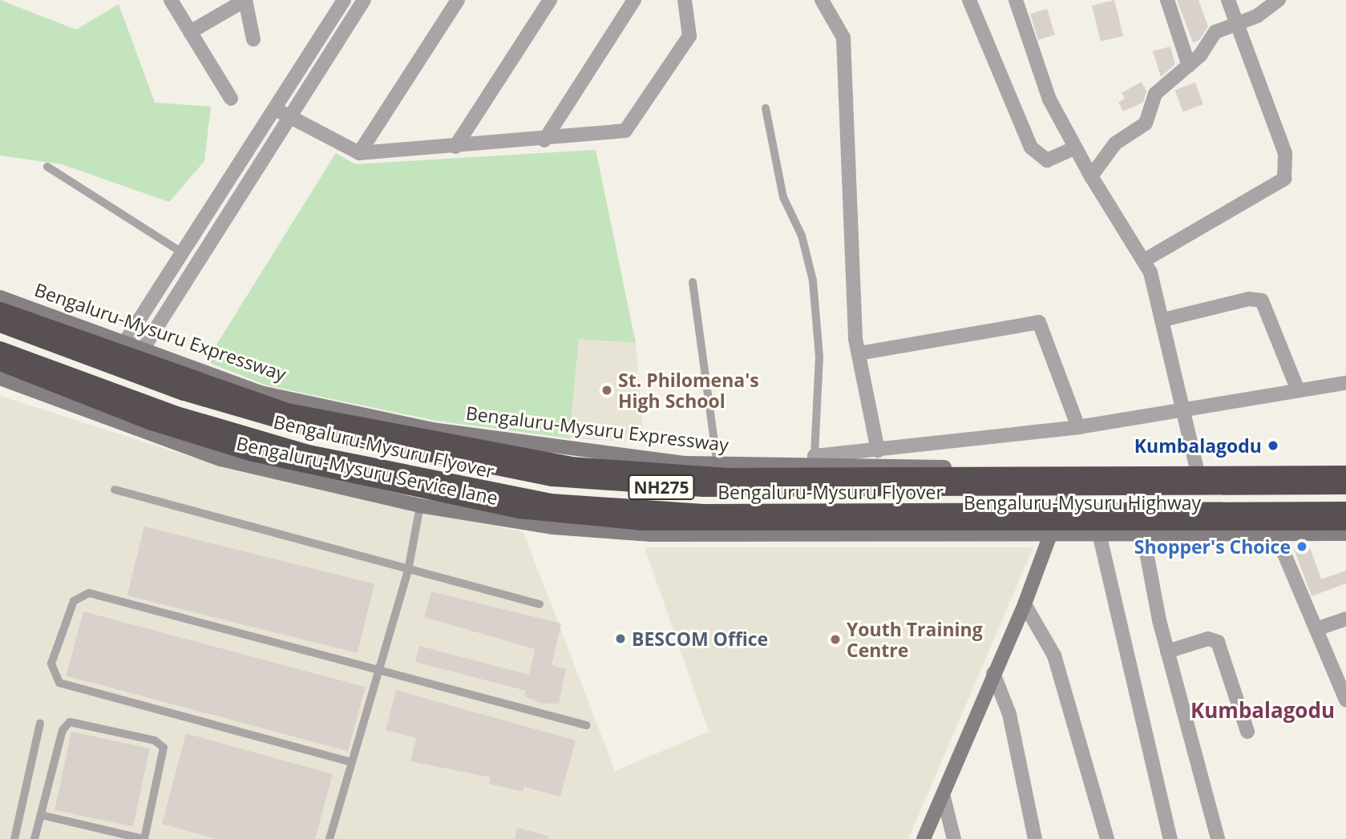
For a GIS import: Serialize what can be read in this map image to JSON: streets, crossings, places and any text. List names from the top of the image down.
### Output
{
  "streets": {
    "highway": [
      "Bengaluru-Mysuru Expressway",
      "Bengaluru-Mysuru Flyover",
      "NH275",
      "Bengaluru-Mysuru Highway"
    ],
    "street": ["Bengaluru-Mysuru Service lane"]
  },
  "crossings": [
    ["Bengaluru-Mysuru Service lane", "Bengaluru-Mysuru Highway"],
    ["NH275", "Bengaluru-Mysuru Highway"]
  ],
  "districts": ["Kumbalagodu"],
  "places": [
    "St. Philomena's High School",
    "Kumbalagodu",
    "Shopper's Choice",
    "BESCOM Office",
    "Youth Training Centre"
  ]
}
